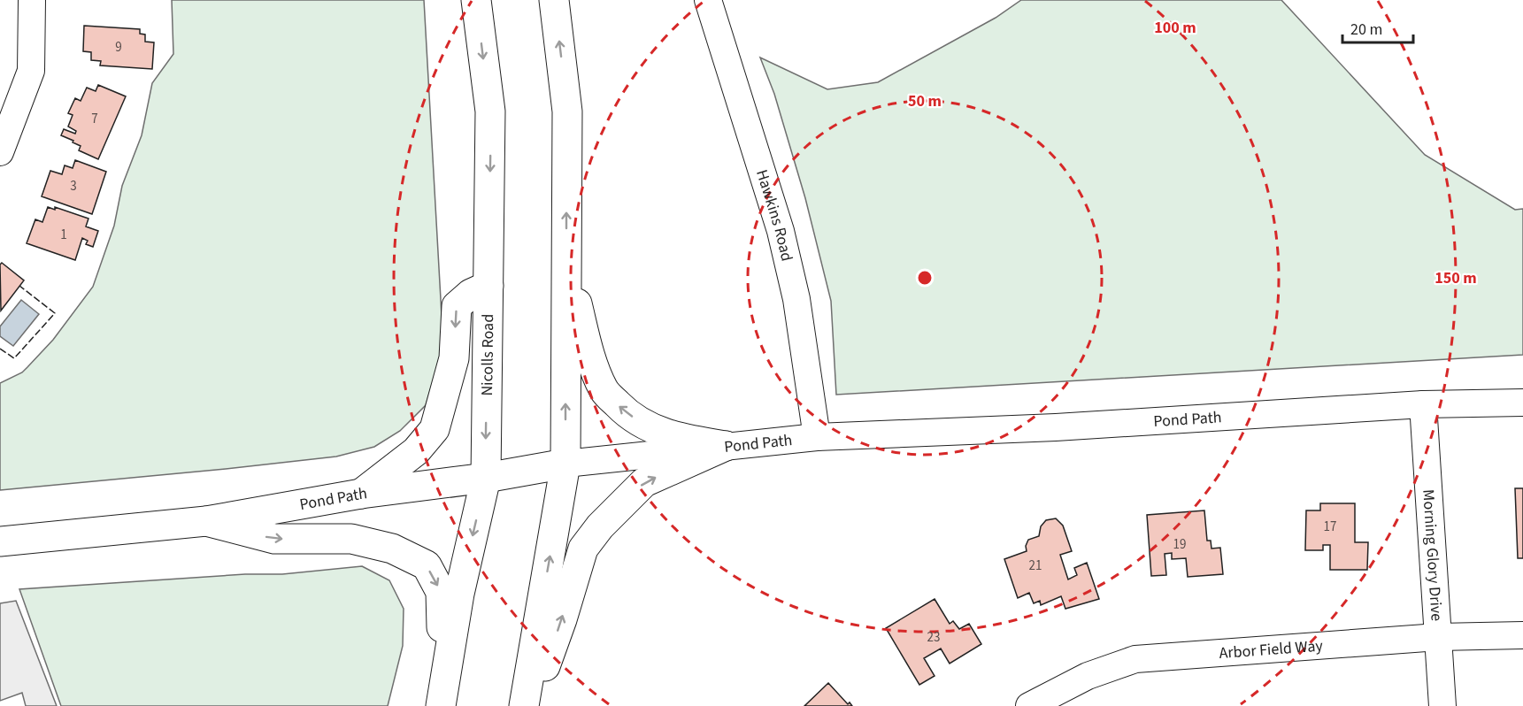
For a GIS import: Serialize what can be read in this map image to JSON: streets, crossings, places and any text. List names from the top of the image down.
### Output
{
  "streets": {
    "main road": ["Nicolls Road", "Pond Path"],
    "street": ["Hawkins Road", "Morning Glory Drive", "Arbor Field Way"]
  },
  "crossings": [
    ["Hawkins Road", "Pond Path"],
    ["Nicolls Road", "Pond Path"],
    ["Pond Path", "Morning Glory Drive"],
    ["Morning Glory Drive", "Arbor Field Way"]
  ],
  "house_numbers": [
    "9",
    "7",
    "3",
    "1",
    "17",
    "19",
    "21",
    "23"
  ],
  "scale_bar": "20 m",
  "rings": ["100 m", "50 m", "150 m"]
}
